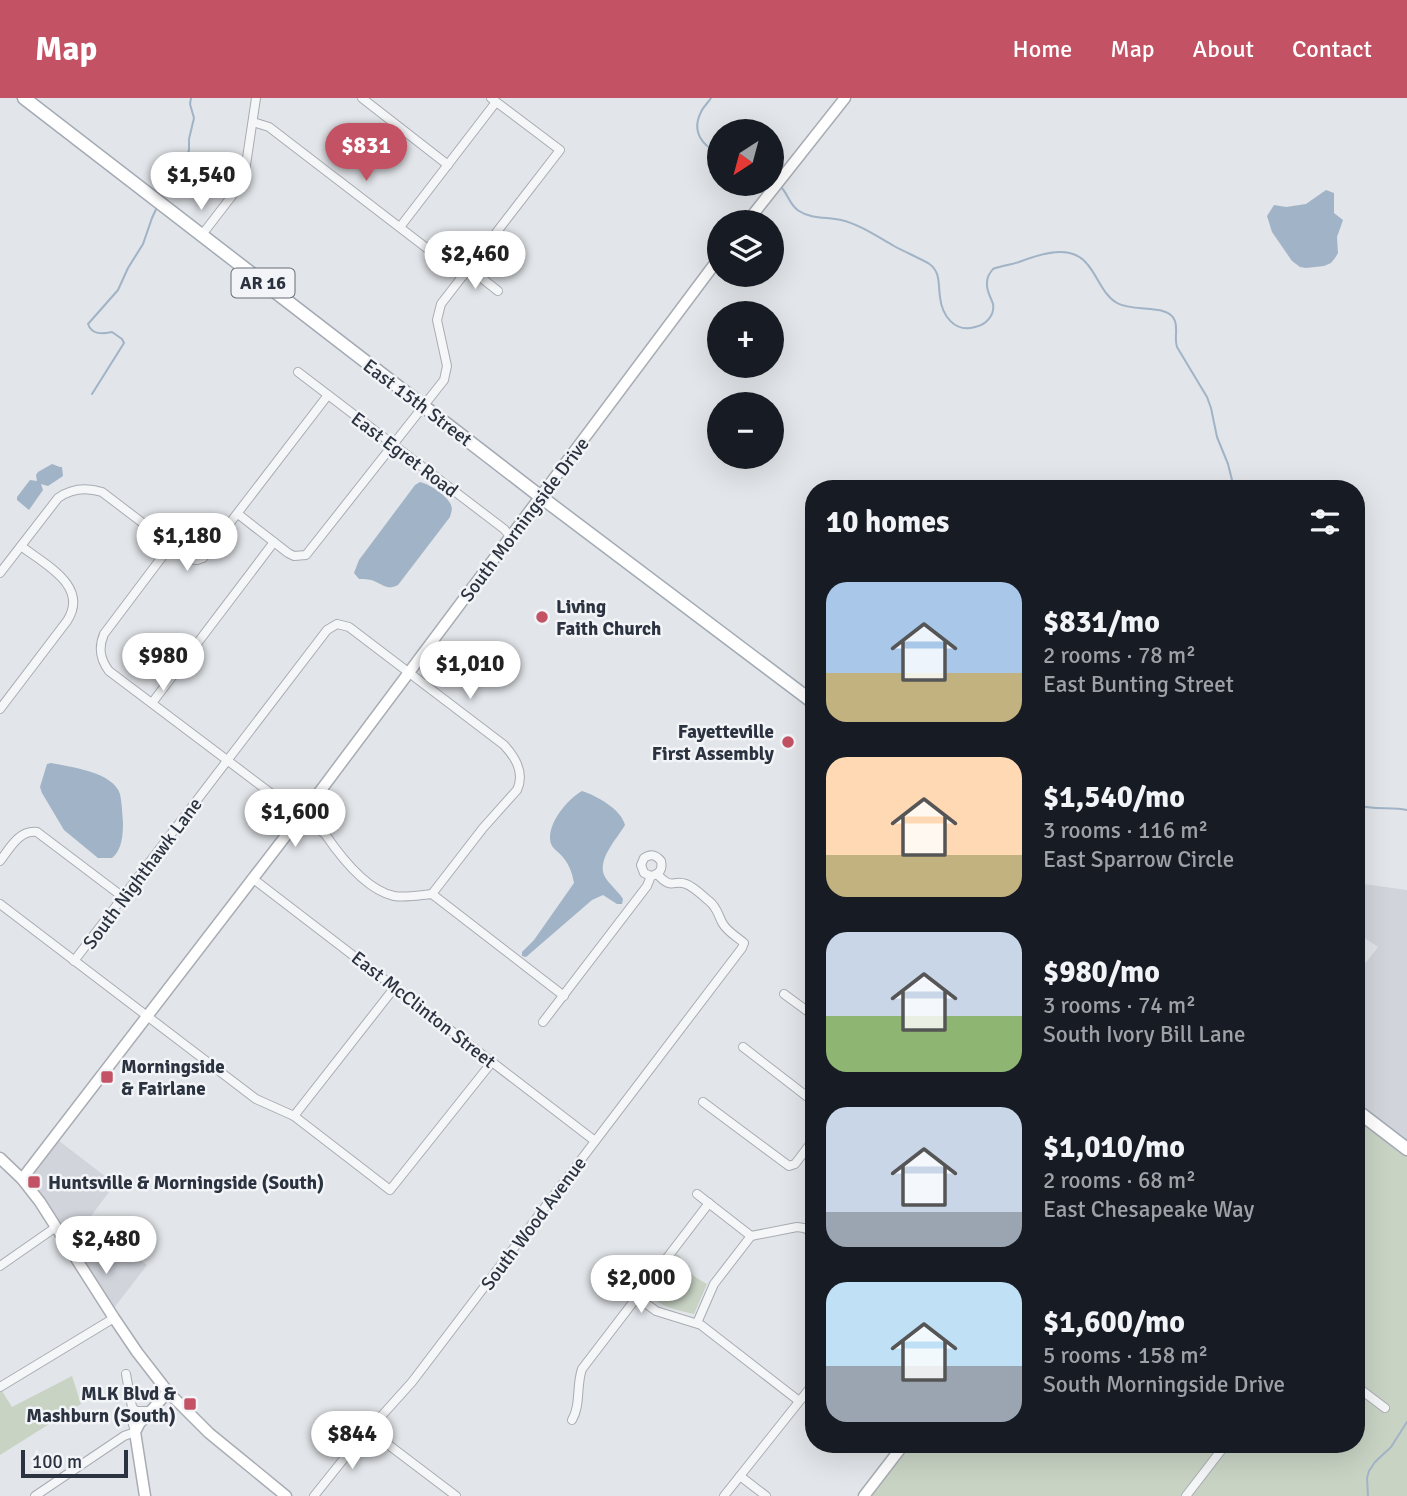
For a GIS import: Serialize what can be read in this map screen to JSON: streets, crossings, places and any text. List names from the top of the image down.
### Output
{
  "streets": {
    "main road": ["AR 16", "East 15th Street"],
    "street": [
      "East Egret Road",
      "South Morningside Drive",
      "South Nighthawk Lane",
      "East McClinton Street",
      "South Wood Avenue"
    ]
  },
  "crossings": [
    ["East 15th Street", "South Morningside Drive"],
    ["East Egret Road", "South Morningside Drive"],
    ["South Morningside Drive", "South Nighthawk Lane"],
    ["South Morningside Drive", "East McClinton Street"],
    ["East McClinton Street", "South Wood Avenue"]
  ],
  "places": {
    "other": ["Living Faith Church", "Fayetteville First Assembly"],
    "transit": ["Morningside & Fairlane", "Huntsville & Morningside (South)", "MLK Blvd & Mashburn (South)"]
  },
  "scale_bar": "100 m",
  "north": "bottom left",
  "page": {
    "header": "Map",
    "nav": [
      "Home",
      "Map",
      "About",
      "Contact"
    ],
    "map_buttons": ["+", "−"],
    "price": [
      "$831",
      "$1,540",
      "$2,460",
      "$1,180",
      "$980",
      "$1,010",
      "$1,600",
      "$2,480",
      "$2,000",
      "$844"
    ],
    "heading": "10 homes",
    "list": [
      {
        "name": "$831/mo",
        "note": "2 rooms · 78 m² · East Bunting Street"
      },
      {
        "name": "$1,540/mo",
        "note": "3 rooms · 116 m² · East Sparrow Circle"
      },
      {
        "name": "$980/mo",
        "note": "3 rooms · 74 m² · South Ivory Bill Lane"
      },
      {
        "name": "$1,010/mo",
        "note": "2 rooms · 68 m² · East Chesapeake Way"
      },
      {
        "name": "$1,600/mo",
        "note": "5 rooms · 158 m² · South Morningside Drive"
      }
    ],
    "scale": "100 m"
  }
}
